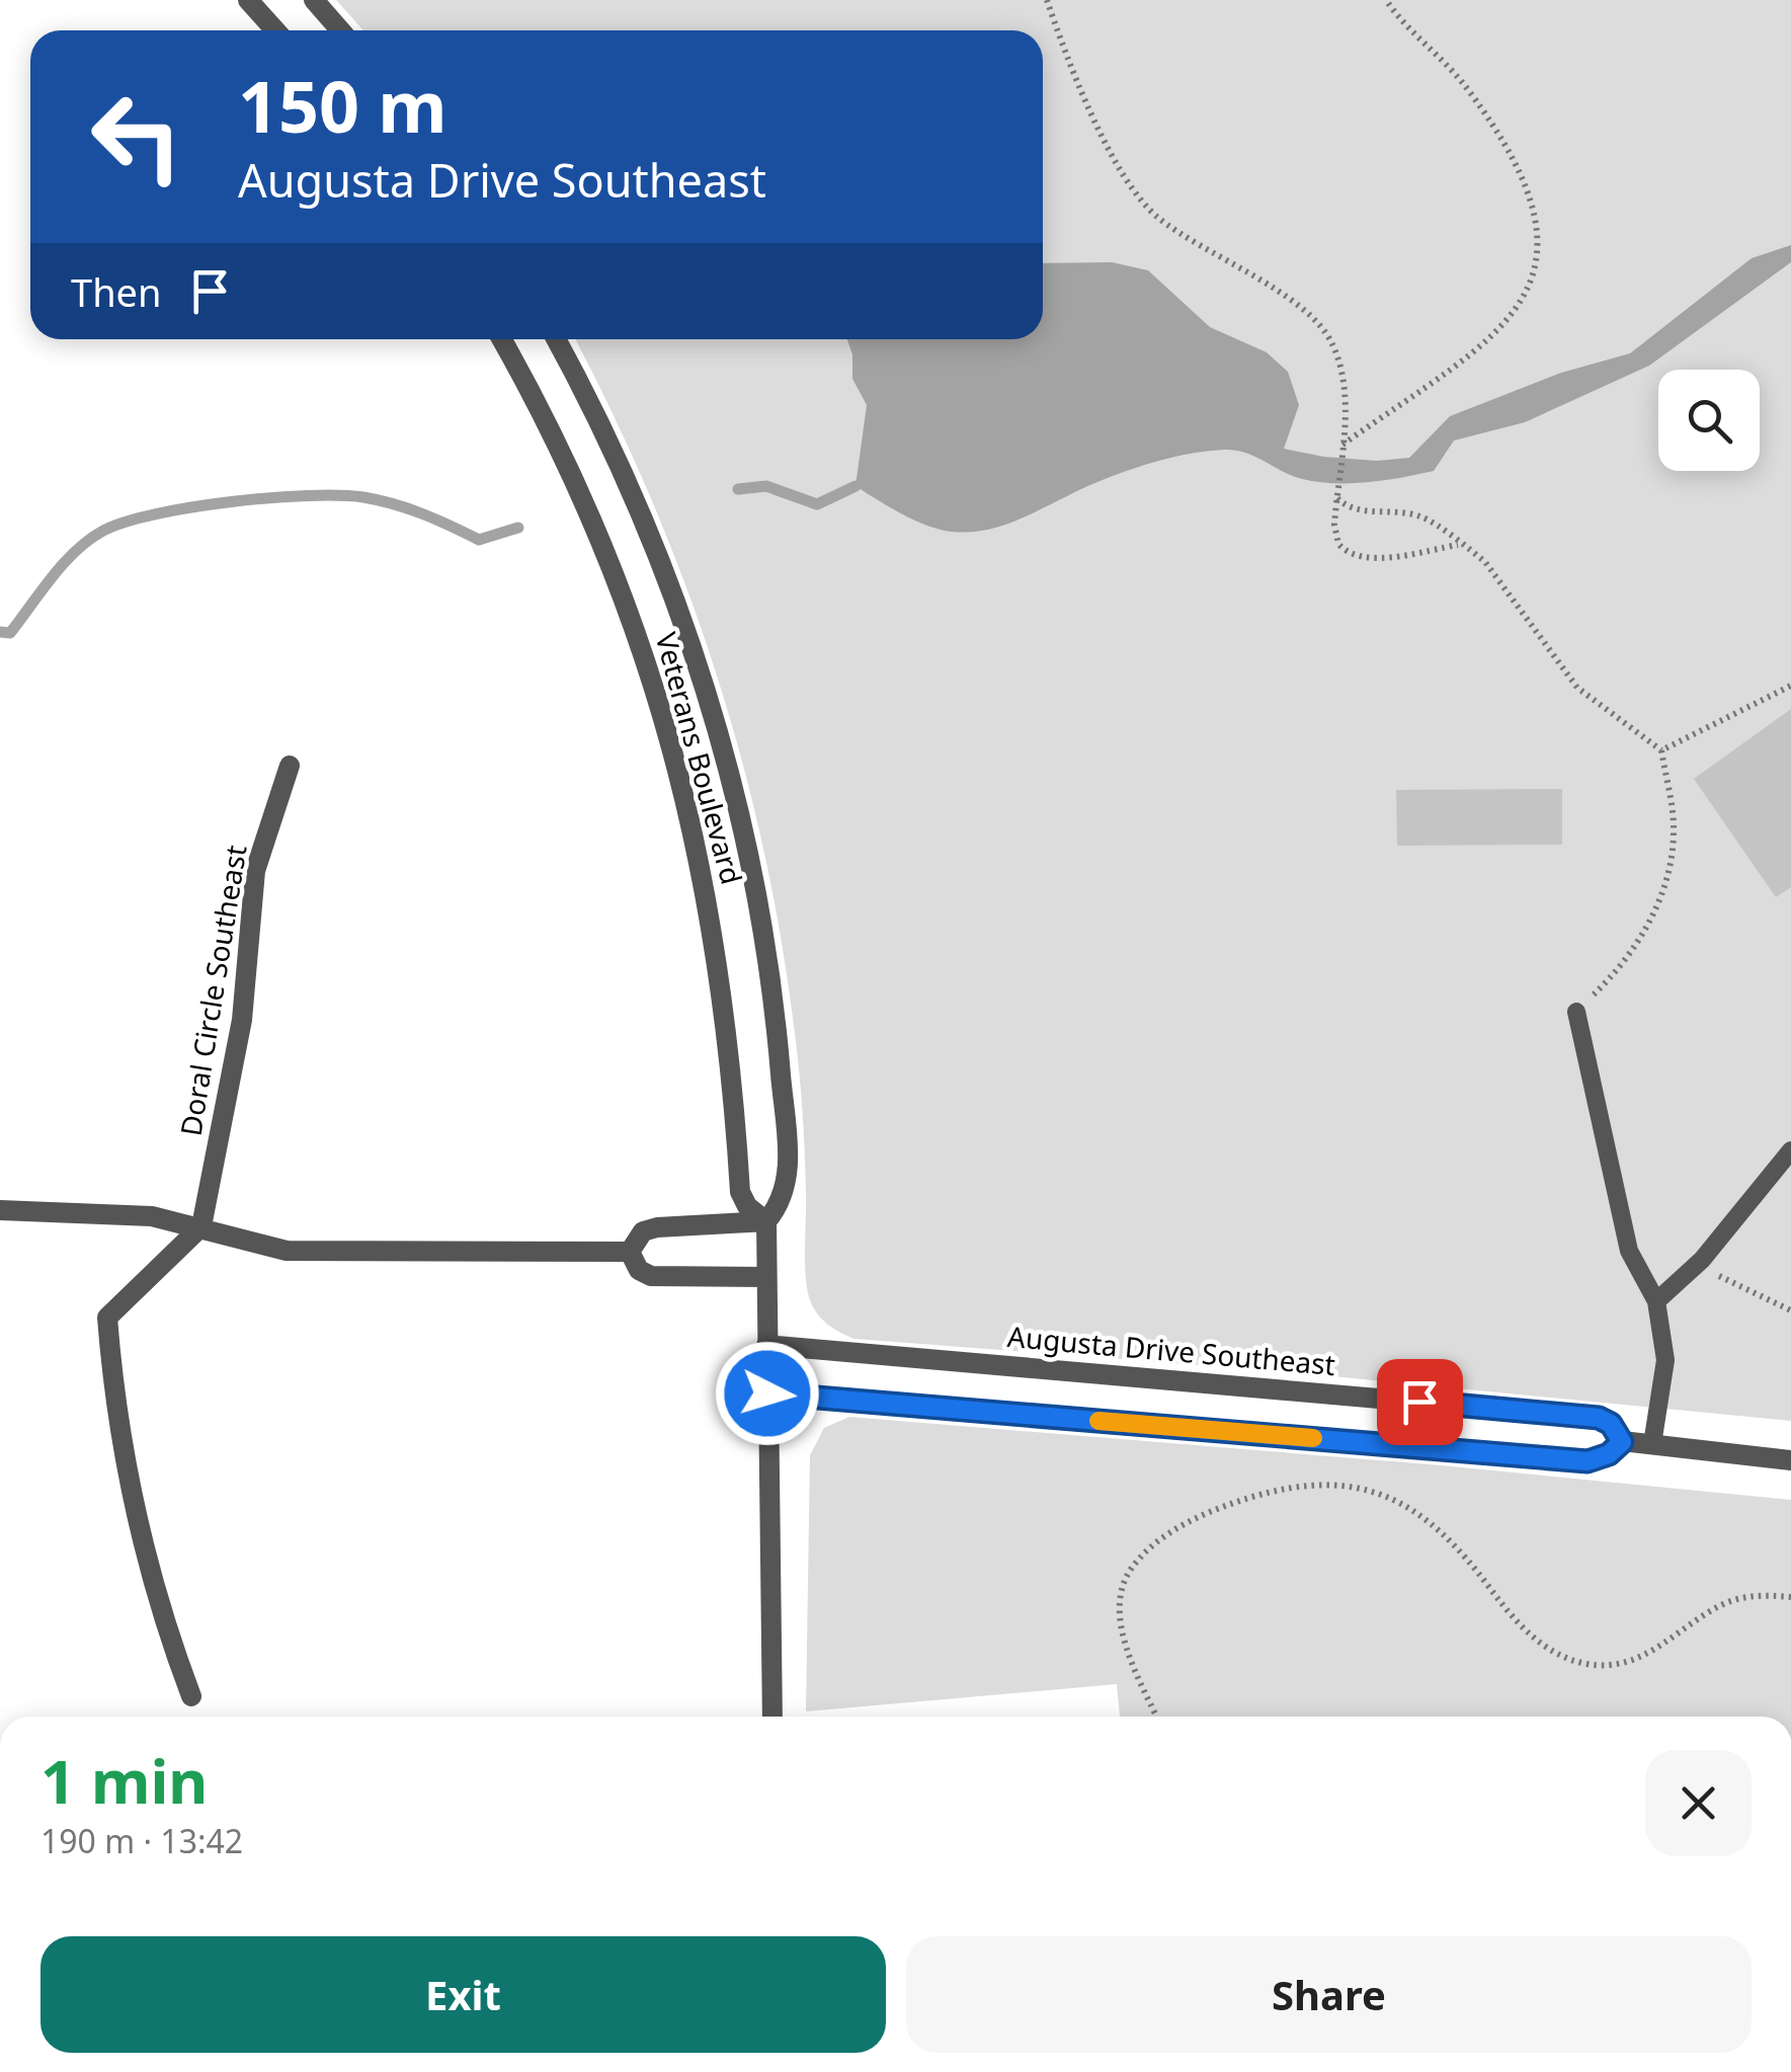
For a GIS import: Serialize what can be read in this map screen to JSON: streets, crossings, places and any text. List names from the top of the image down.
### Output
{
  "streets": {
    "street": ["Veterans Boulevard", "Doral Circle Southeast", "Augusta Drive Southeast"]
  },
  "crossings": [
    ["Veterans Boulevard", "Augusta Drive Southeast"]
  ],
  "page": {
    "turn": ["150 m", "Augusta Drive Southeast"],
    "then": "Then",
    "heading": ["1 min", "190 m · 13:42"],
    "buttons": ["Exit", "Share"]
  }
}
